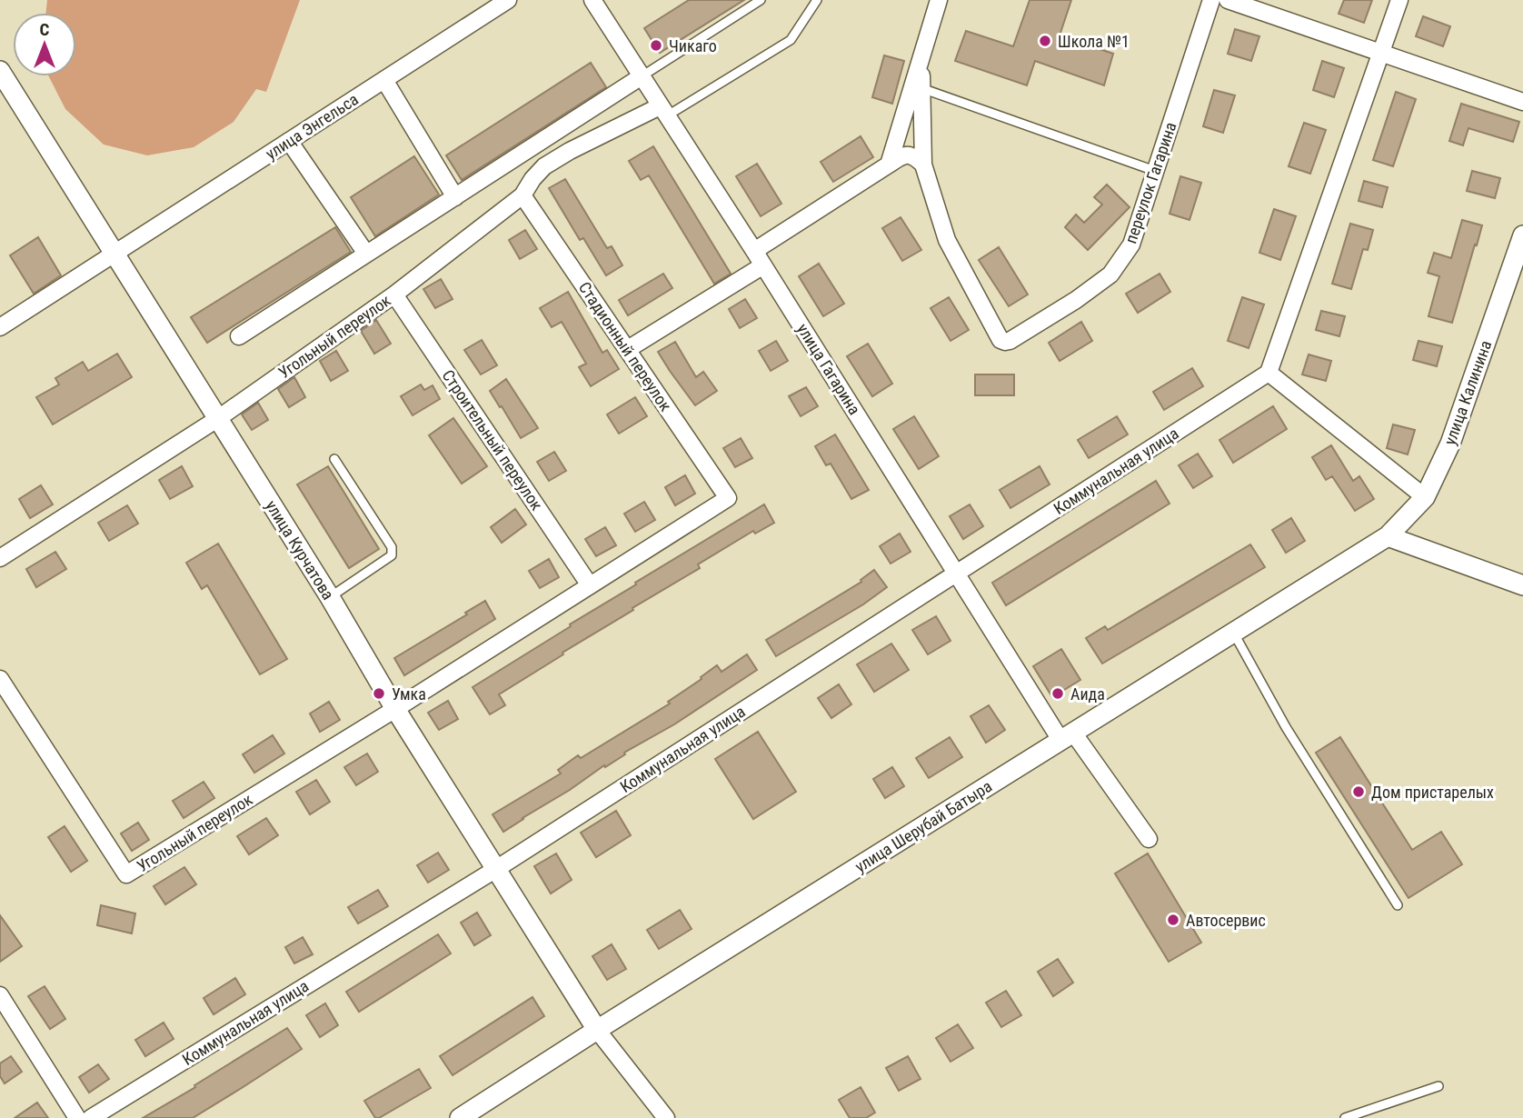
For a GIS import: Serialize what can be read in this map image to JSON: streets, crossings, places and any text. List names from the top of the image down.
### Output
{
  "streets": {
    "street": [
      "улица Энгельса",
      "переулок Гагарина",
      "Угольный переулок",
      "Стадионный переулок",
      "улица Гагарина",
      "улица Калинина",
      "Строительный переулок",
      "Коммунальная улица",
      "улица Курчатова",
      "улица Шерубай Батыра"
    ]
  },
  "crossings": [
    ["улица Энгельса", "улица Курчатова"],
    ["Угольный переулок", "Стадионный переулок"],
    ["Угольный переулок", "улица Гагарина"],
    ["Угольный переулок", "Строительный переулок"],
    ["Угольный переулок", "улица Курчатова"],
    ["Стадионный переулок", "Строительный переулок"],
    ["улица Гагарина", "Коммунальная улица"],
    ["улица Гагарина", "улица Шерубай Батыра"],
    ["улица Калинина", "улица Шерубай Батыра"],
    ["Коммунальная улица", "улица Курчатова"],
    ["улица Курчатова", "улица Шерубай Батыра"]
  ],
  "places": [
    "Школа №1",
    "Чикаго",
    "Умка",
    "Аида",
    "Дом пристарелых",
    "Автосервис"
  ],
  "north": "top"
}
